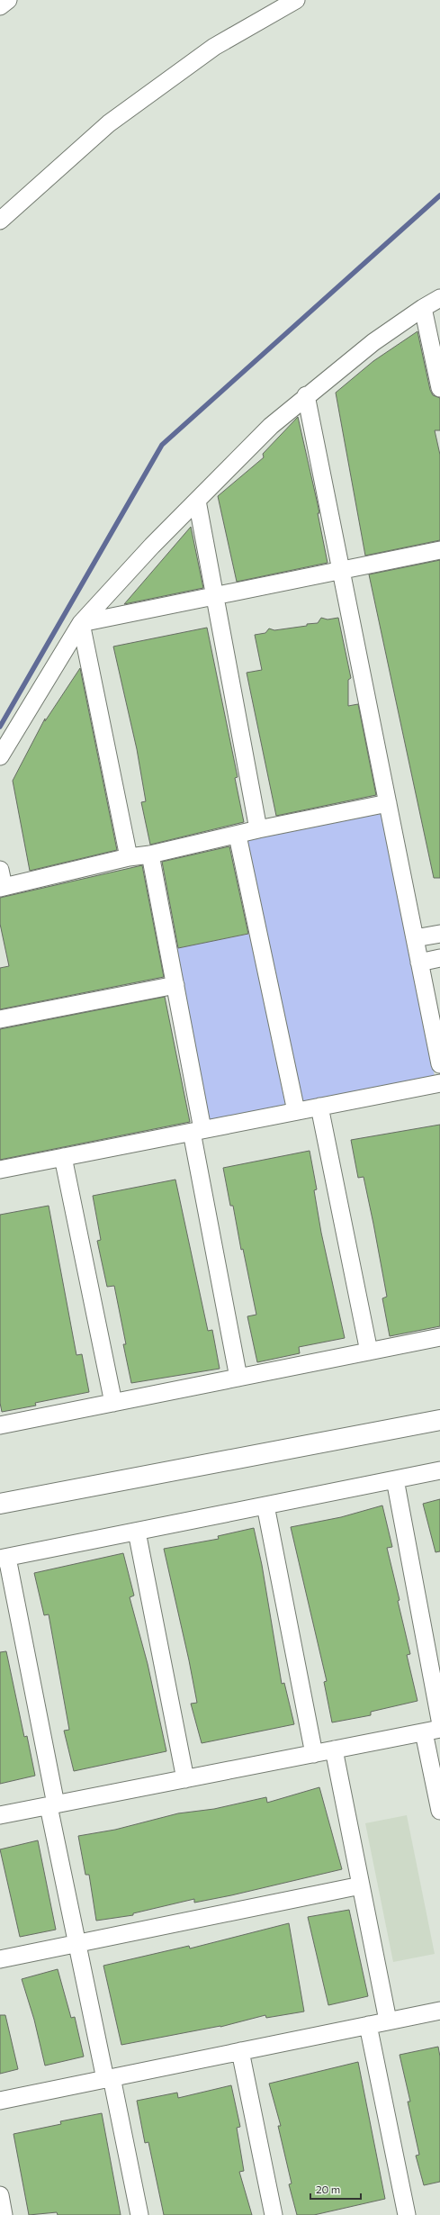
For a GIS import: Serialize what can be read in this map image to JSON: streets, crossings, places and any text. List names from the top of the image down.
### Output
{
  "scale_bar": "20 m"
}
